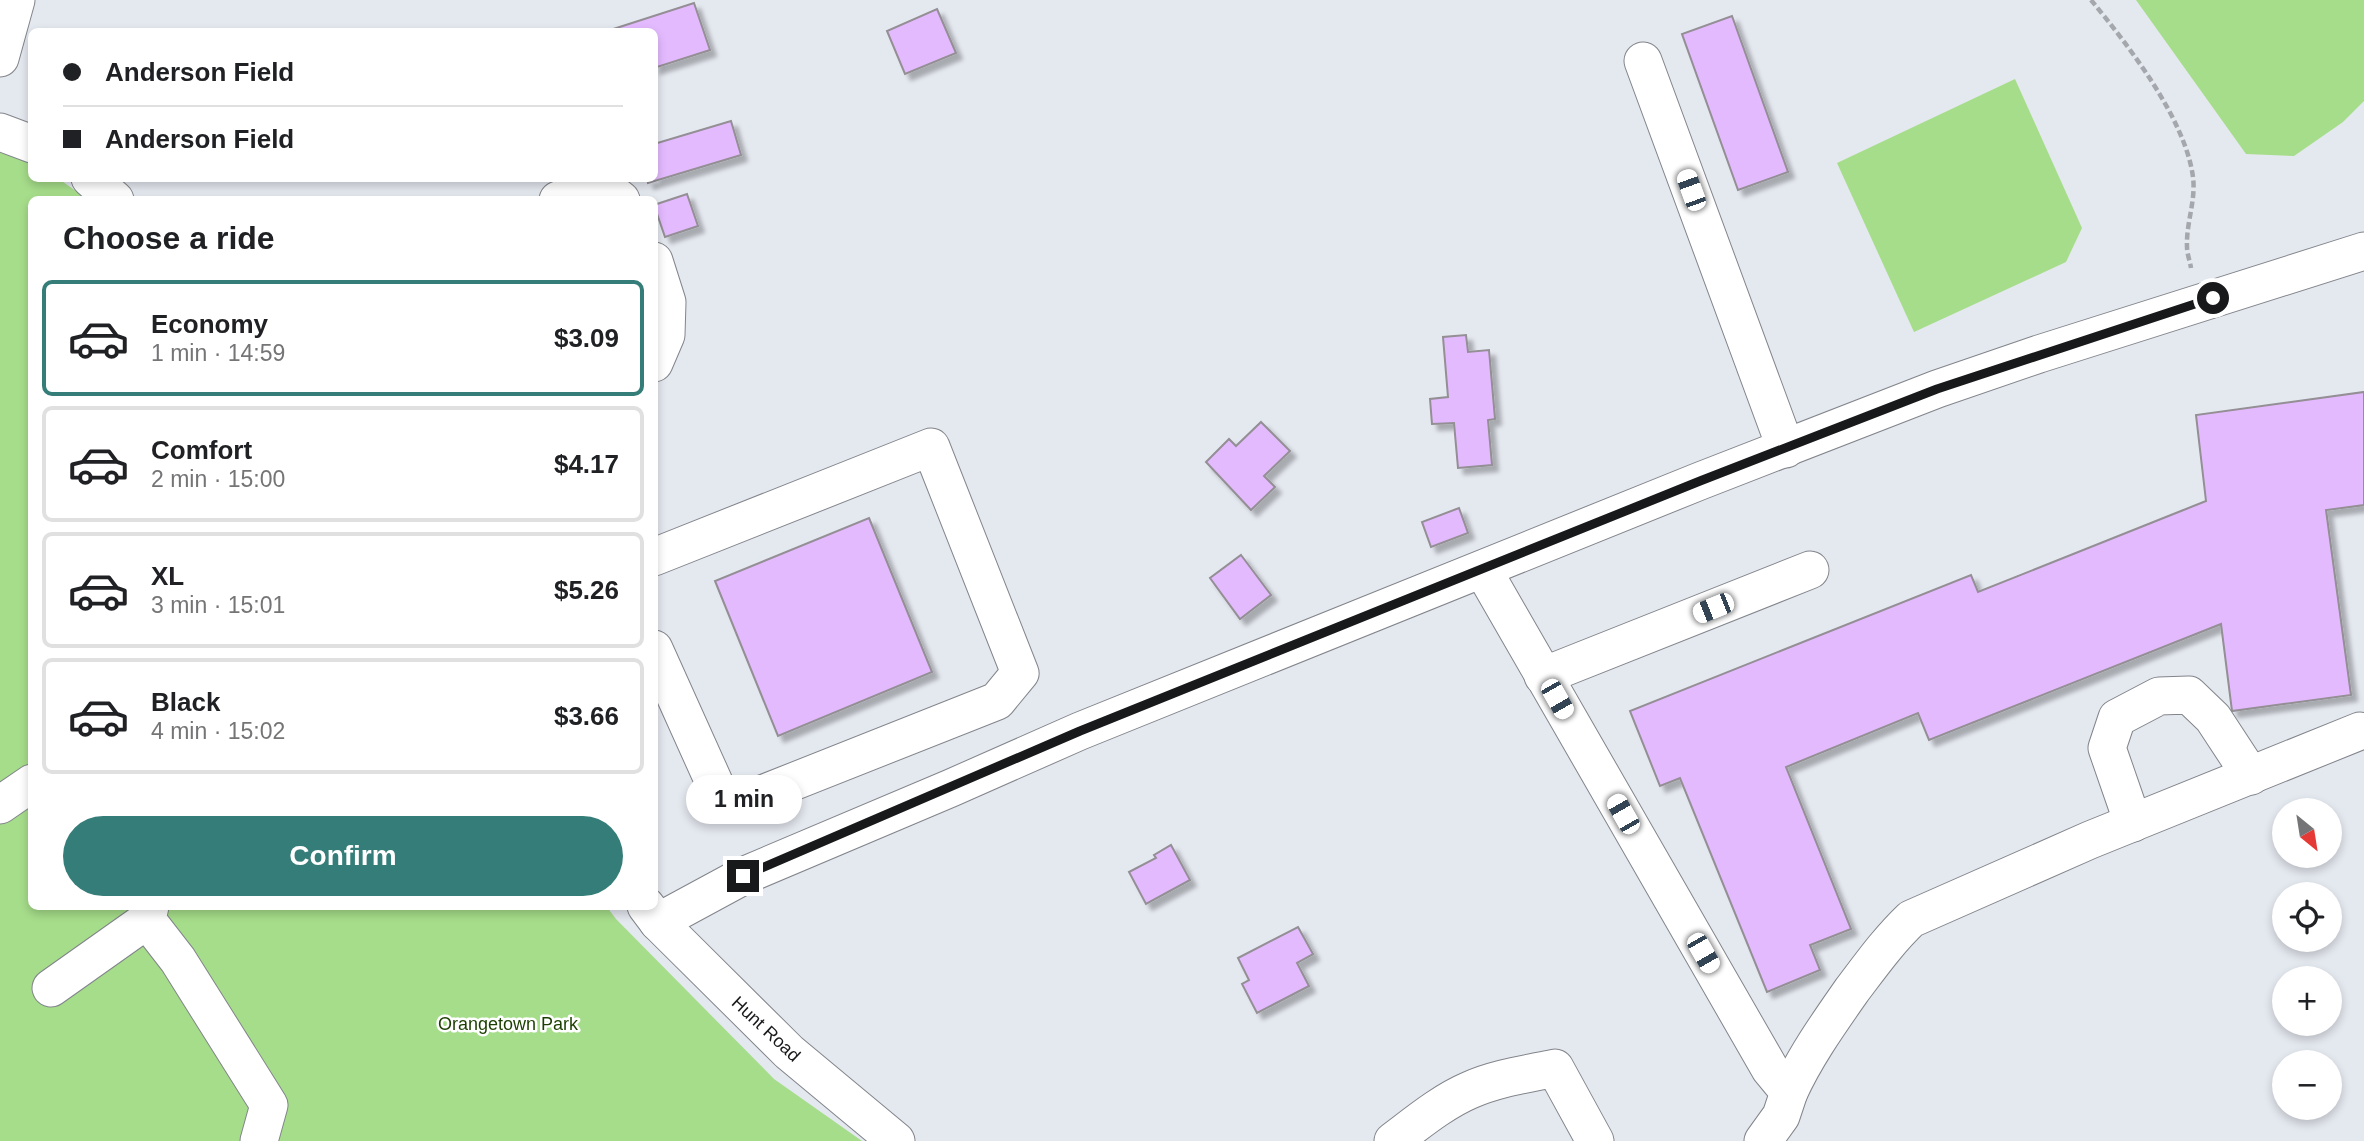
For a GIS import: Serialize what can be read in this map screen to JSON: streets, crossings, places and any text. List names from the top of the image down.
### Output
{
  "streets": {
    "street": ["Hunt Road"]
  },
  "parks": ["Orangetown Park"],
  "north": "bottom right",
  "page": {
    "banner": ["Anderson Field", "Anderson Field"],
    "heading": "Choose a ride",
    "list": [
      {
        "name": "Economy",
        "note": "1 min · 14:59",
        "value": "$3.09"
      },
      {
        "name": "Comfort",
        "note": "2 min · 15:00",
        "value": "$4.17"
      },
      {
        "name": "XL",
        "note": "3 min · 15:01",
        "value": "$5.26"
      },
      {
        "name": "Black",
        "note": "4 min · 15:02",
        "value": "$3.66"
      }
    ],
    "bubble": "1 min",
    "map_buttons": ["+", "−"],
    "buttons": "Confirm"
  }
}
